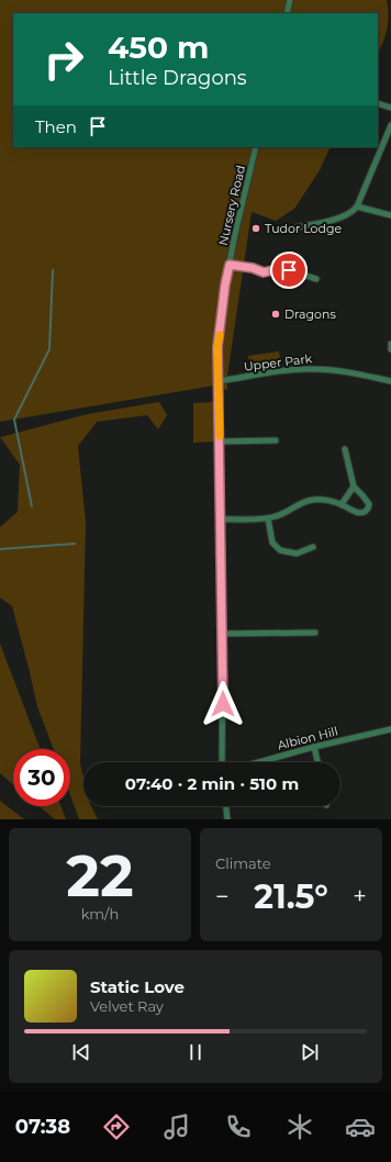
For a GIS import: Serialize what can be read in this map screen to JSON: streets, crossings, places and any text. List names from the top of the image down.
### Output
{
  "streets": {
    "street": ["Nursery Road", "Upper Park", "Albion Hill"]
  },
  "crossings": [
    ["Nursery Road", "Upper Park"]
  ],
  "places": ["Tudor Lodge", "Dragons"],
  "page": {
    "turn": ["450 m", "Little Dragons"],
    "then": "Then",
    "limit": "30",
    "trip": "07:40 · 2 min · 510 m",
    "tile": [
      ["22", "km/h"],
      "Climate"
    ],
    "heat": ["−", "21.5°", "+"],
    "song": ["Static Love", "Velvet Ray"],
    "tabs": "07:38"
  }
}
